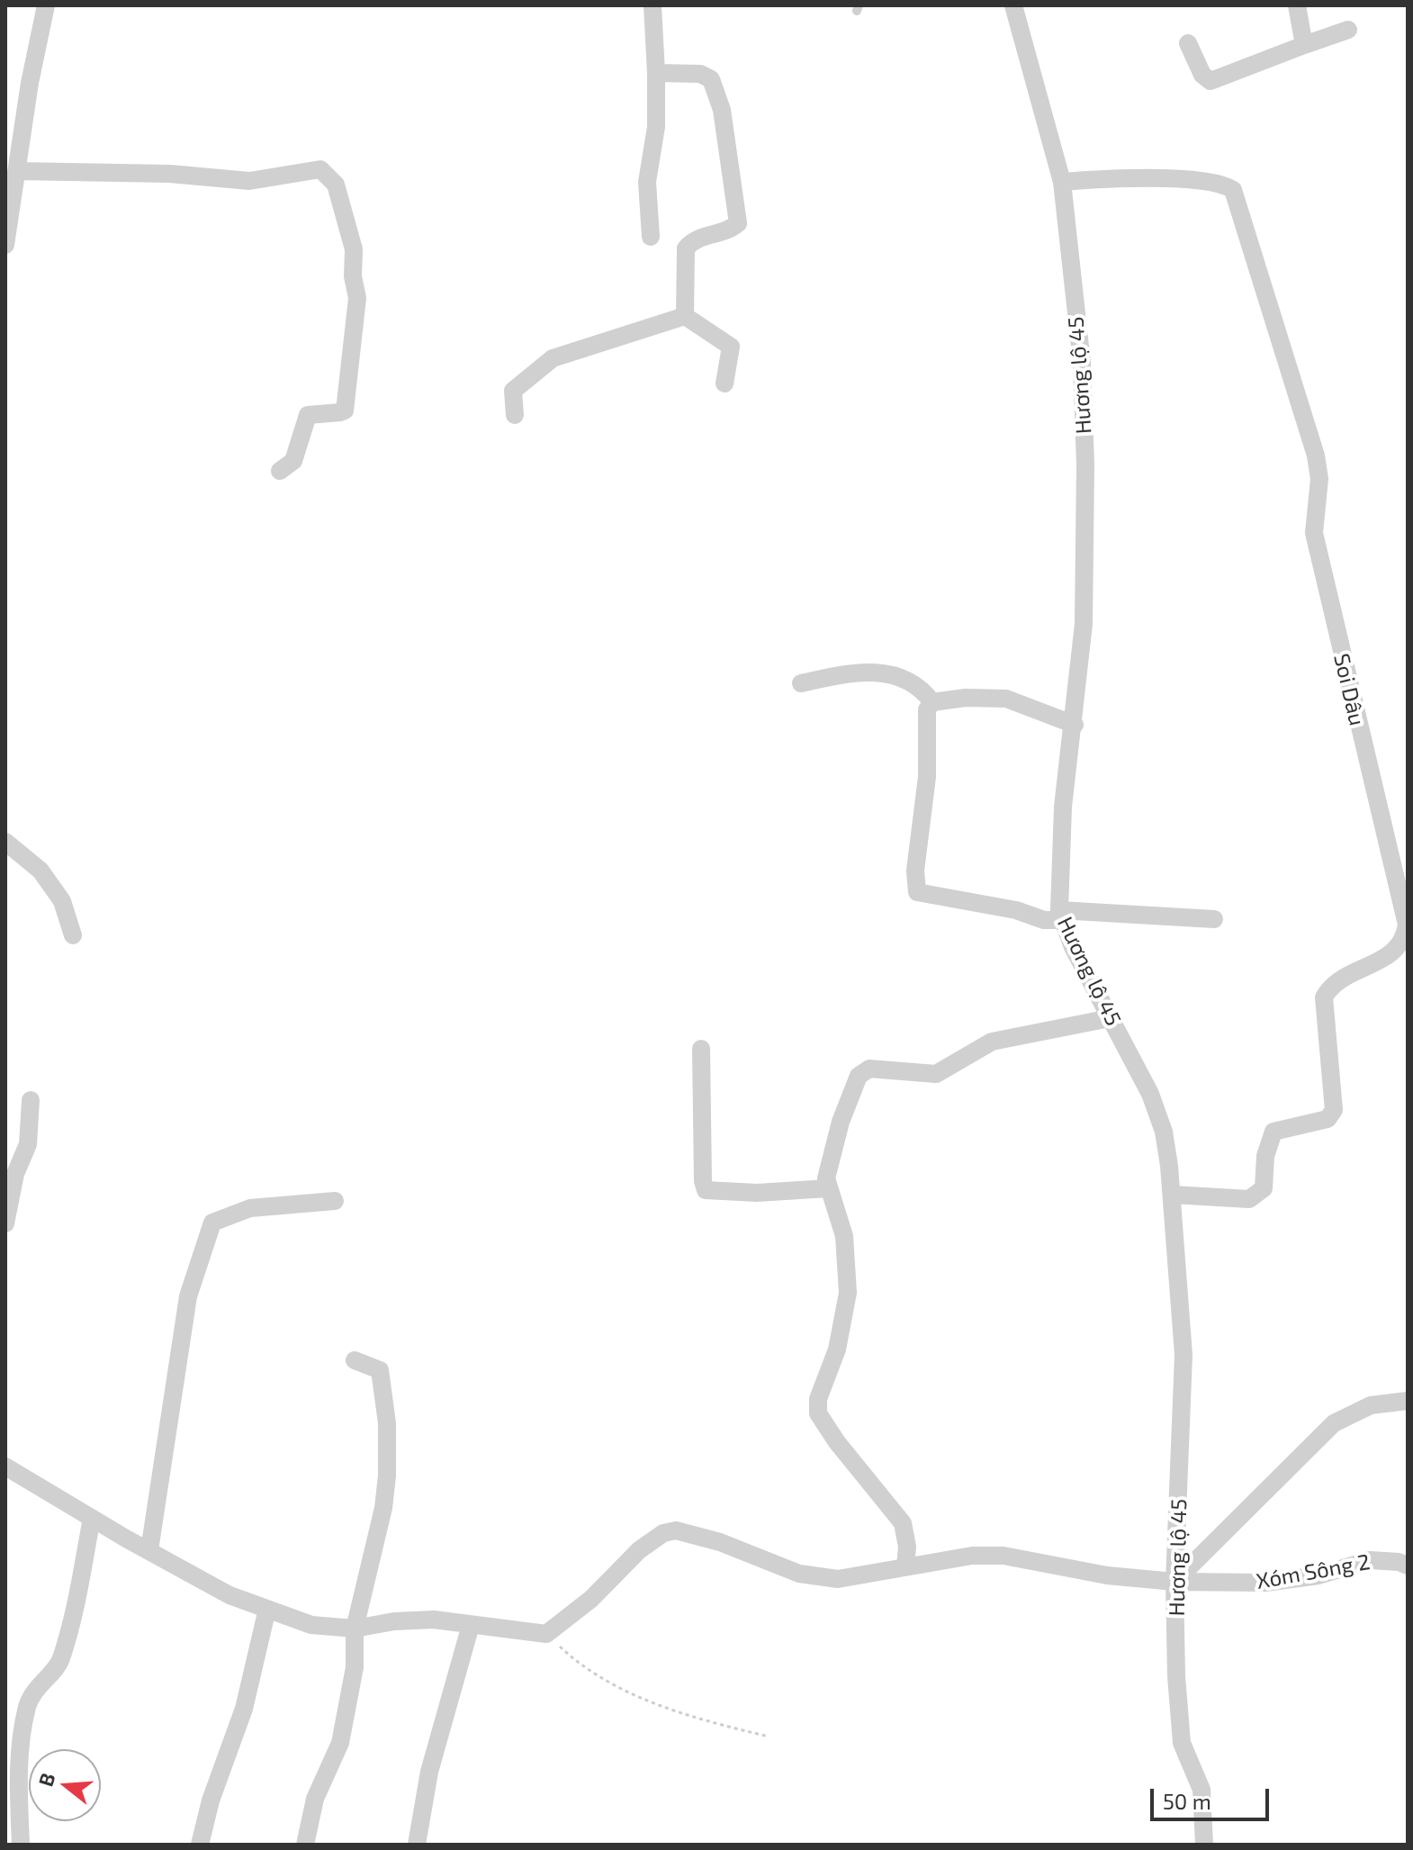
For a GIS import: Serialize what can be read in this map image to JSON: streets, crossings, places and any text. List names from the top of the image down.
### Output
{
  "streets": {
    "street": ["Hương lộ 45", "Soi Dâu", "Xóm Sông 2"]
  },
  "crossings": [
    ["Hương lộ 45", "Soi Dâu"],
    ["Hương lộ 45", "Xóm Sông 2"]
  ],
  "scale_bar": "50 m",
  "north": "left"
}
